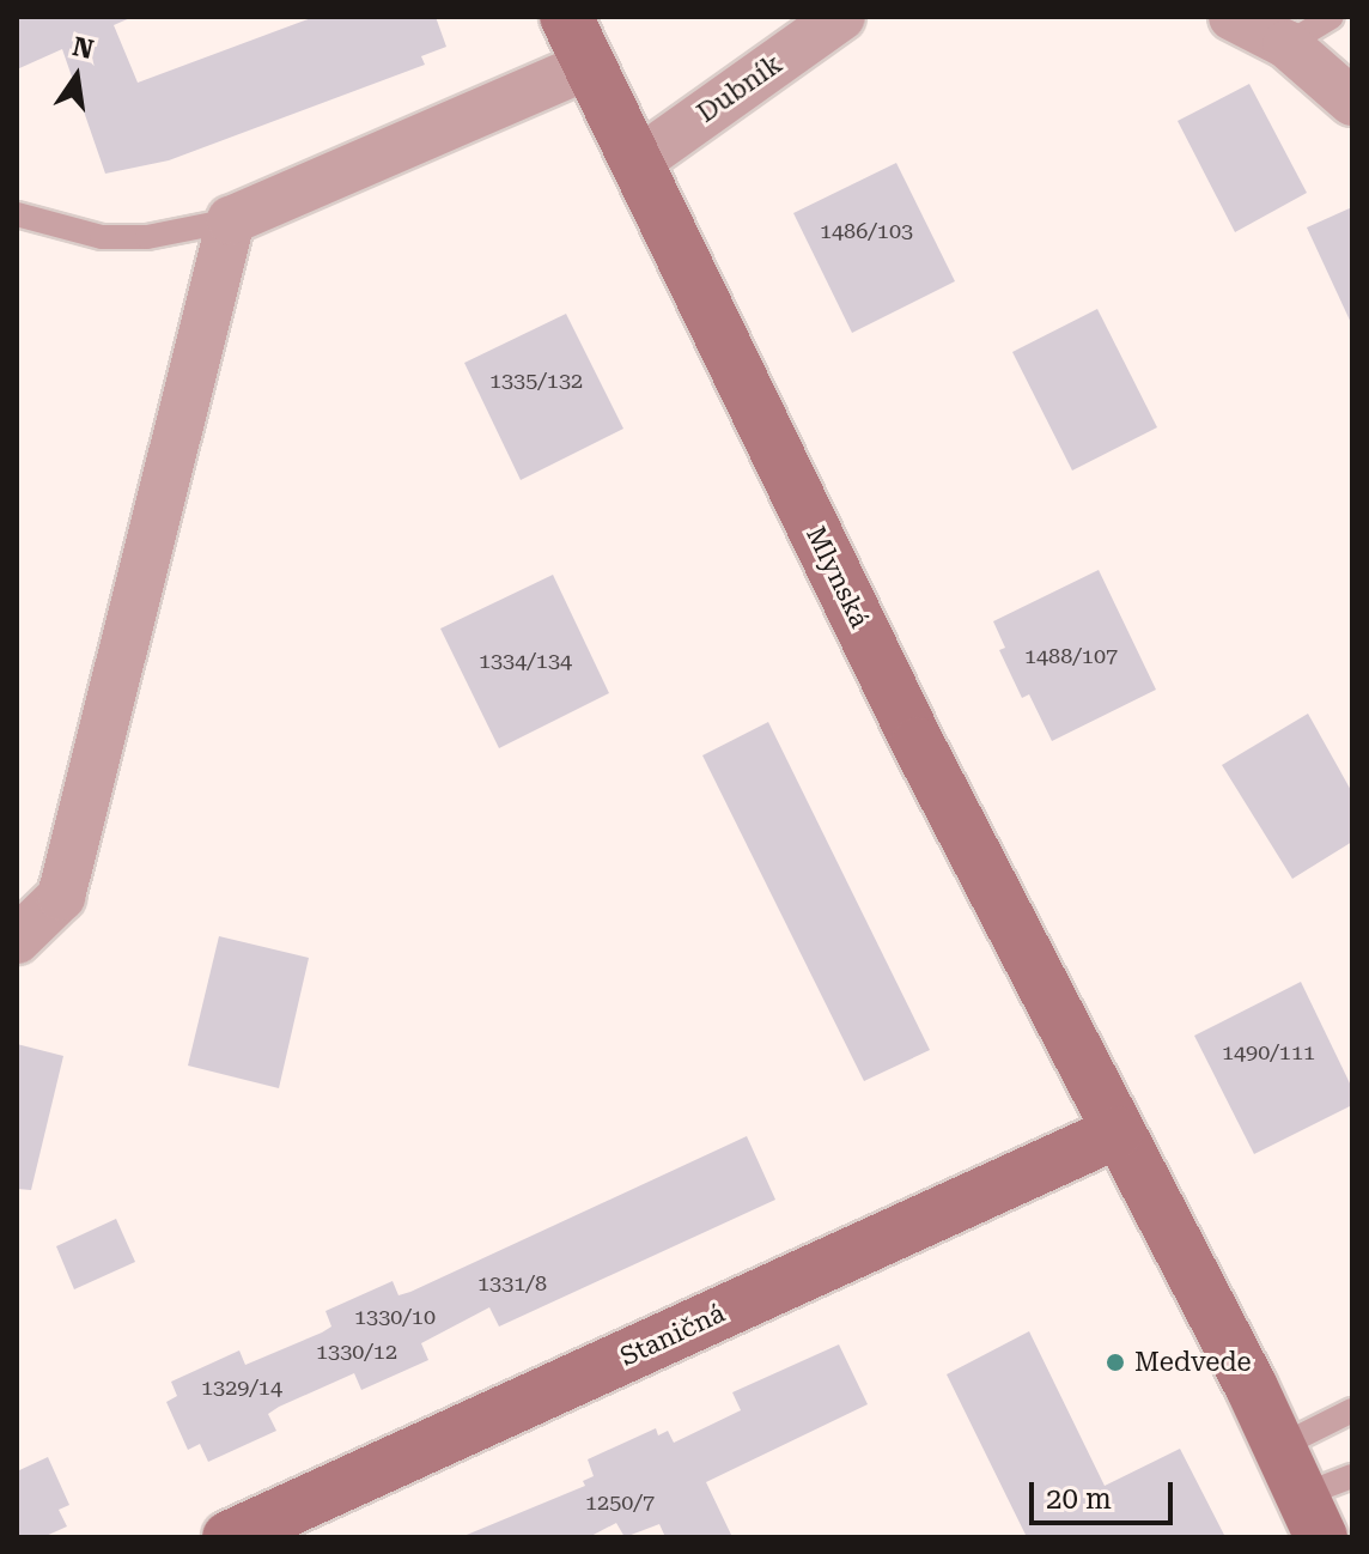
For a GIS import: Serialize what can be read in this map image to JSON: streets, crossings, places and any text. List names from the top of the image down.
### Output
{
  "streets": {
    "street": ["Dubník", "Mlynská", "Staničná"]
  },
  "crossings": [
    ["Dubník", "Mlynská"],
    ["Mlynská", "Staničná"]
  ],
  "places": ["Medvede"],
  "house_numbers": [
    "1486/103",
    "1335/132",
    "1488/107",
    "1334/134",
    "1490/111",
    "1331/8",
    "1330/10",
    "1330/12",
    "1329/14",
    "1250/7"
  ],
  "scale_bar": "20 m",
  "north": "top"
}
